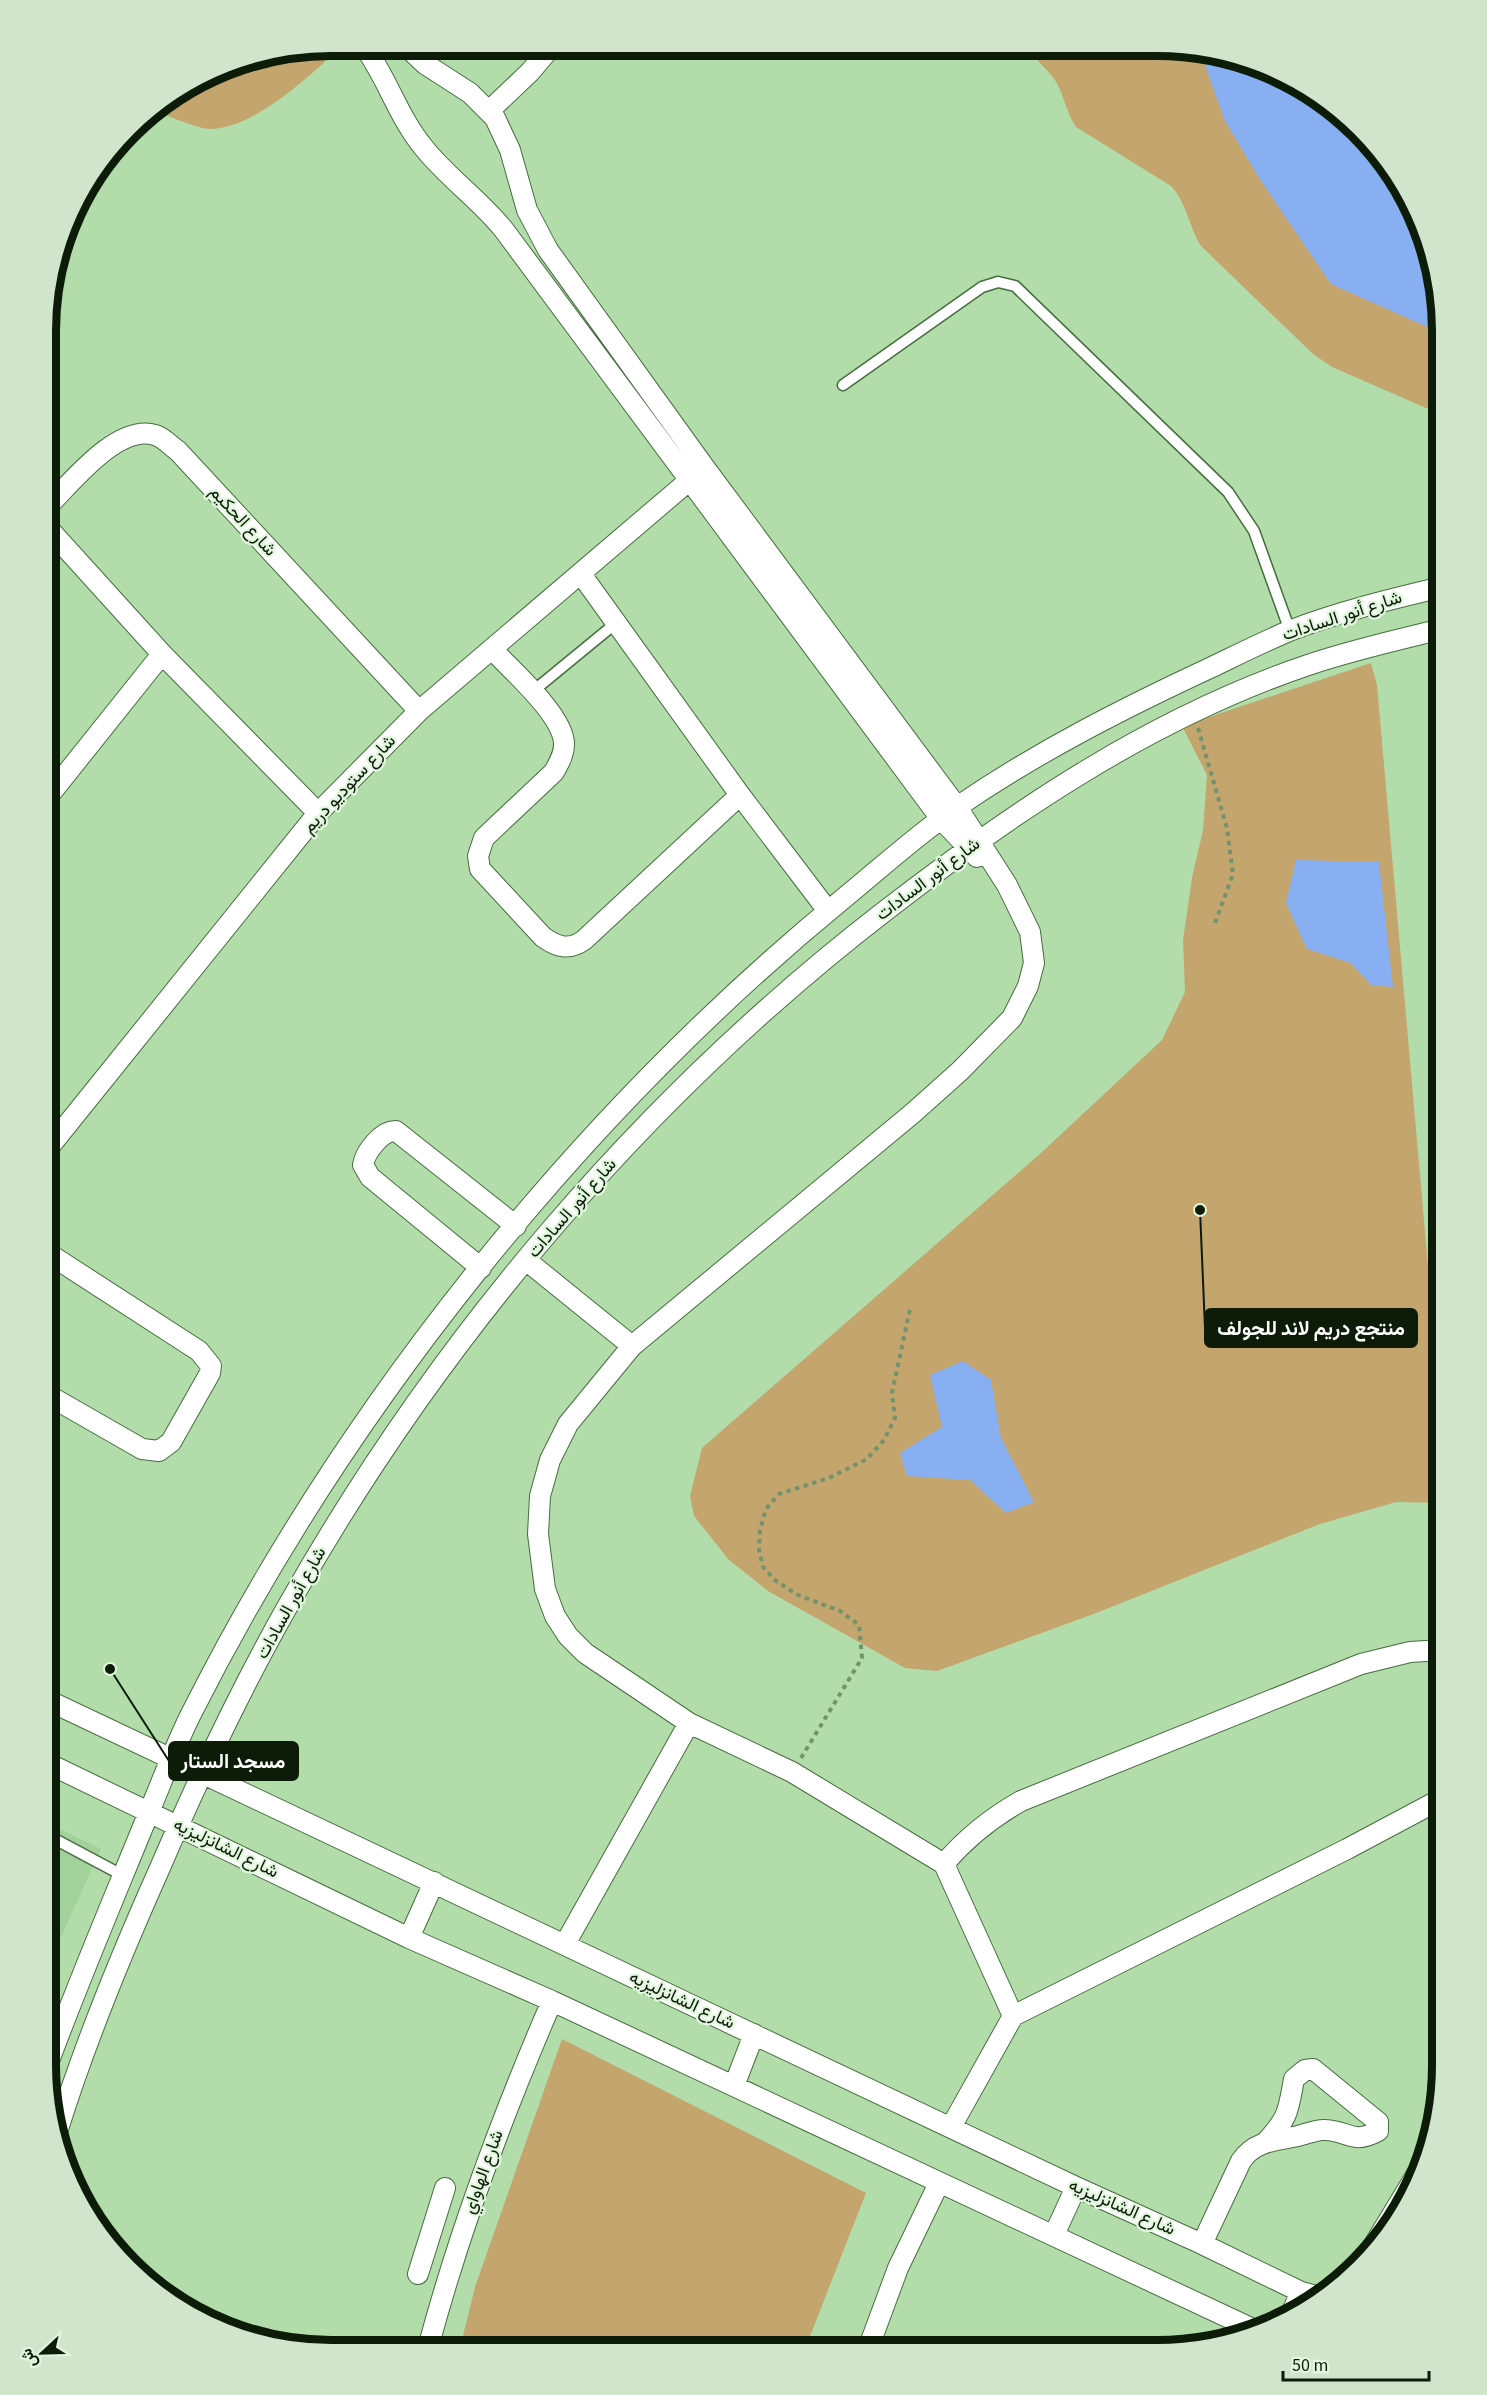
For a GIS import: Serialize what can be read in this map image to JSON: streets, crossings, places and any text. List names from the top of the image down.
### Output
{
  "streets": {
    "street": [
      "شارع الحكيم",
      "شارع أنور السادات",
      "شارع ستوديو دريم",
      "شارع الشانزليزيه",
      "شارع الهاواي"
    ]
  },
  "crossings": [
    ["شارع الحكيم", "شارع ستوديو دريم"],
    ["شارع أنور السادات", "شارع الشانزليزيه"],
    ["شارع الشانزليزيه", "شارع الهاواي"]
  ],
  "places": ["منتجع دريم لاند للجولف", "مسجد الستار"],
  "scale_bar": "50 m",
  "north": "left"
}
